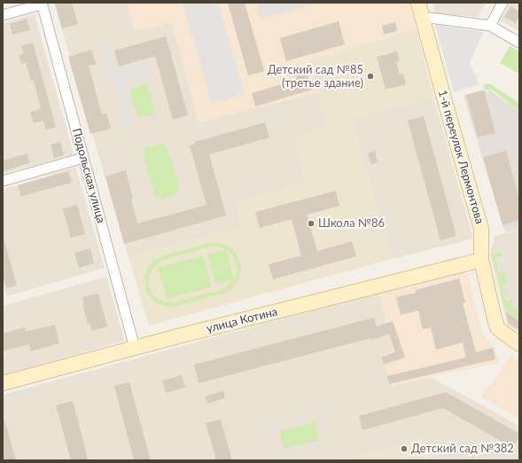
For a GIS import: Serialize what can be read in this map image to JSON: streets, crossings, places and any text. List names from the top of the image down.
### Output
{
  "streets": {
    "street": ["1-й переулок Лермонтова", "Подольская улица", "улица Котина"]
  },
  "crossings": [
    ["1-й переулок Лермонтова", "улица Котина"],
    ["Подольская улица", "улица Котина"]
  ],
  "places": ["Детский сад №85 (третье здание)", "Школа №86", "Детский сад №382"]
}
